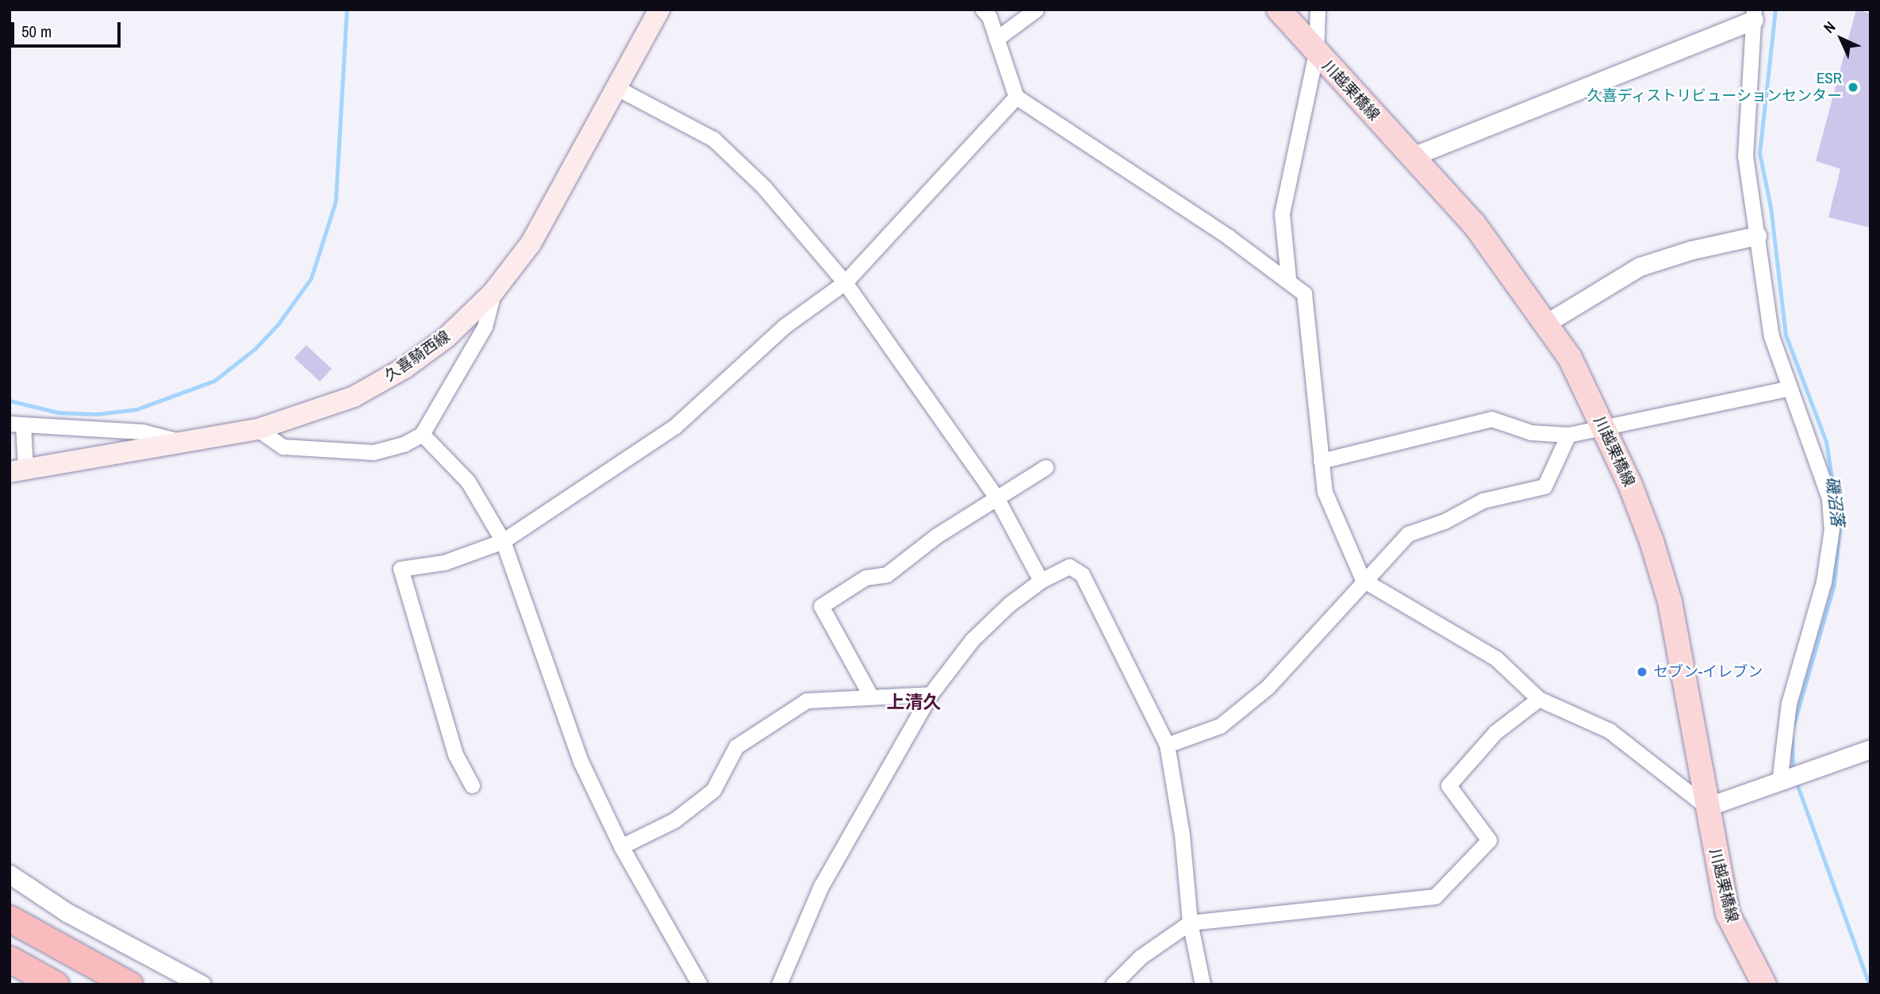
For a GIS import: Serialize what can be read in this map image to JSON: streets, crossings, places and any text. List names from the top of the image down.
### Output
{
  "streets": {
    "main road": ["川越栗橋線", "久喜騎西線"]
  },
  "districts": ["上清久"],
  "water": ["磯沼落"],
  "places": ["ESR 久喜ディストリビューションセンター", "セブン-イレブン"],
  "scale_bar": "50 m",
  "north": "top left"
}
